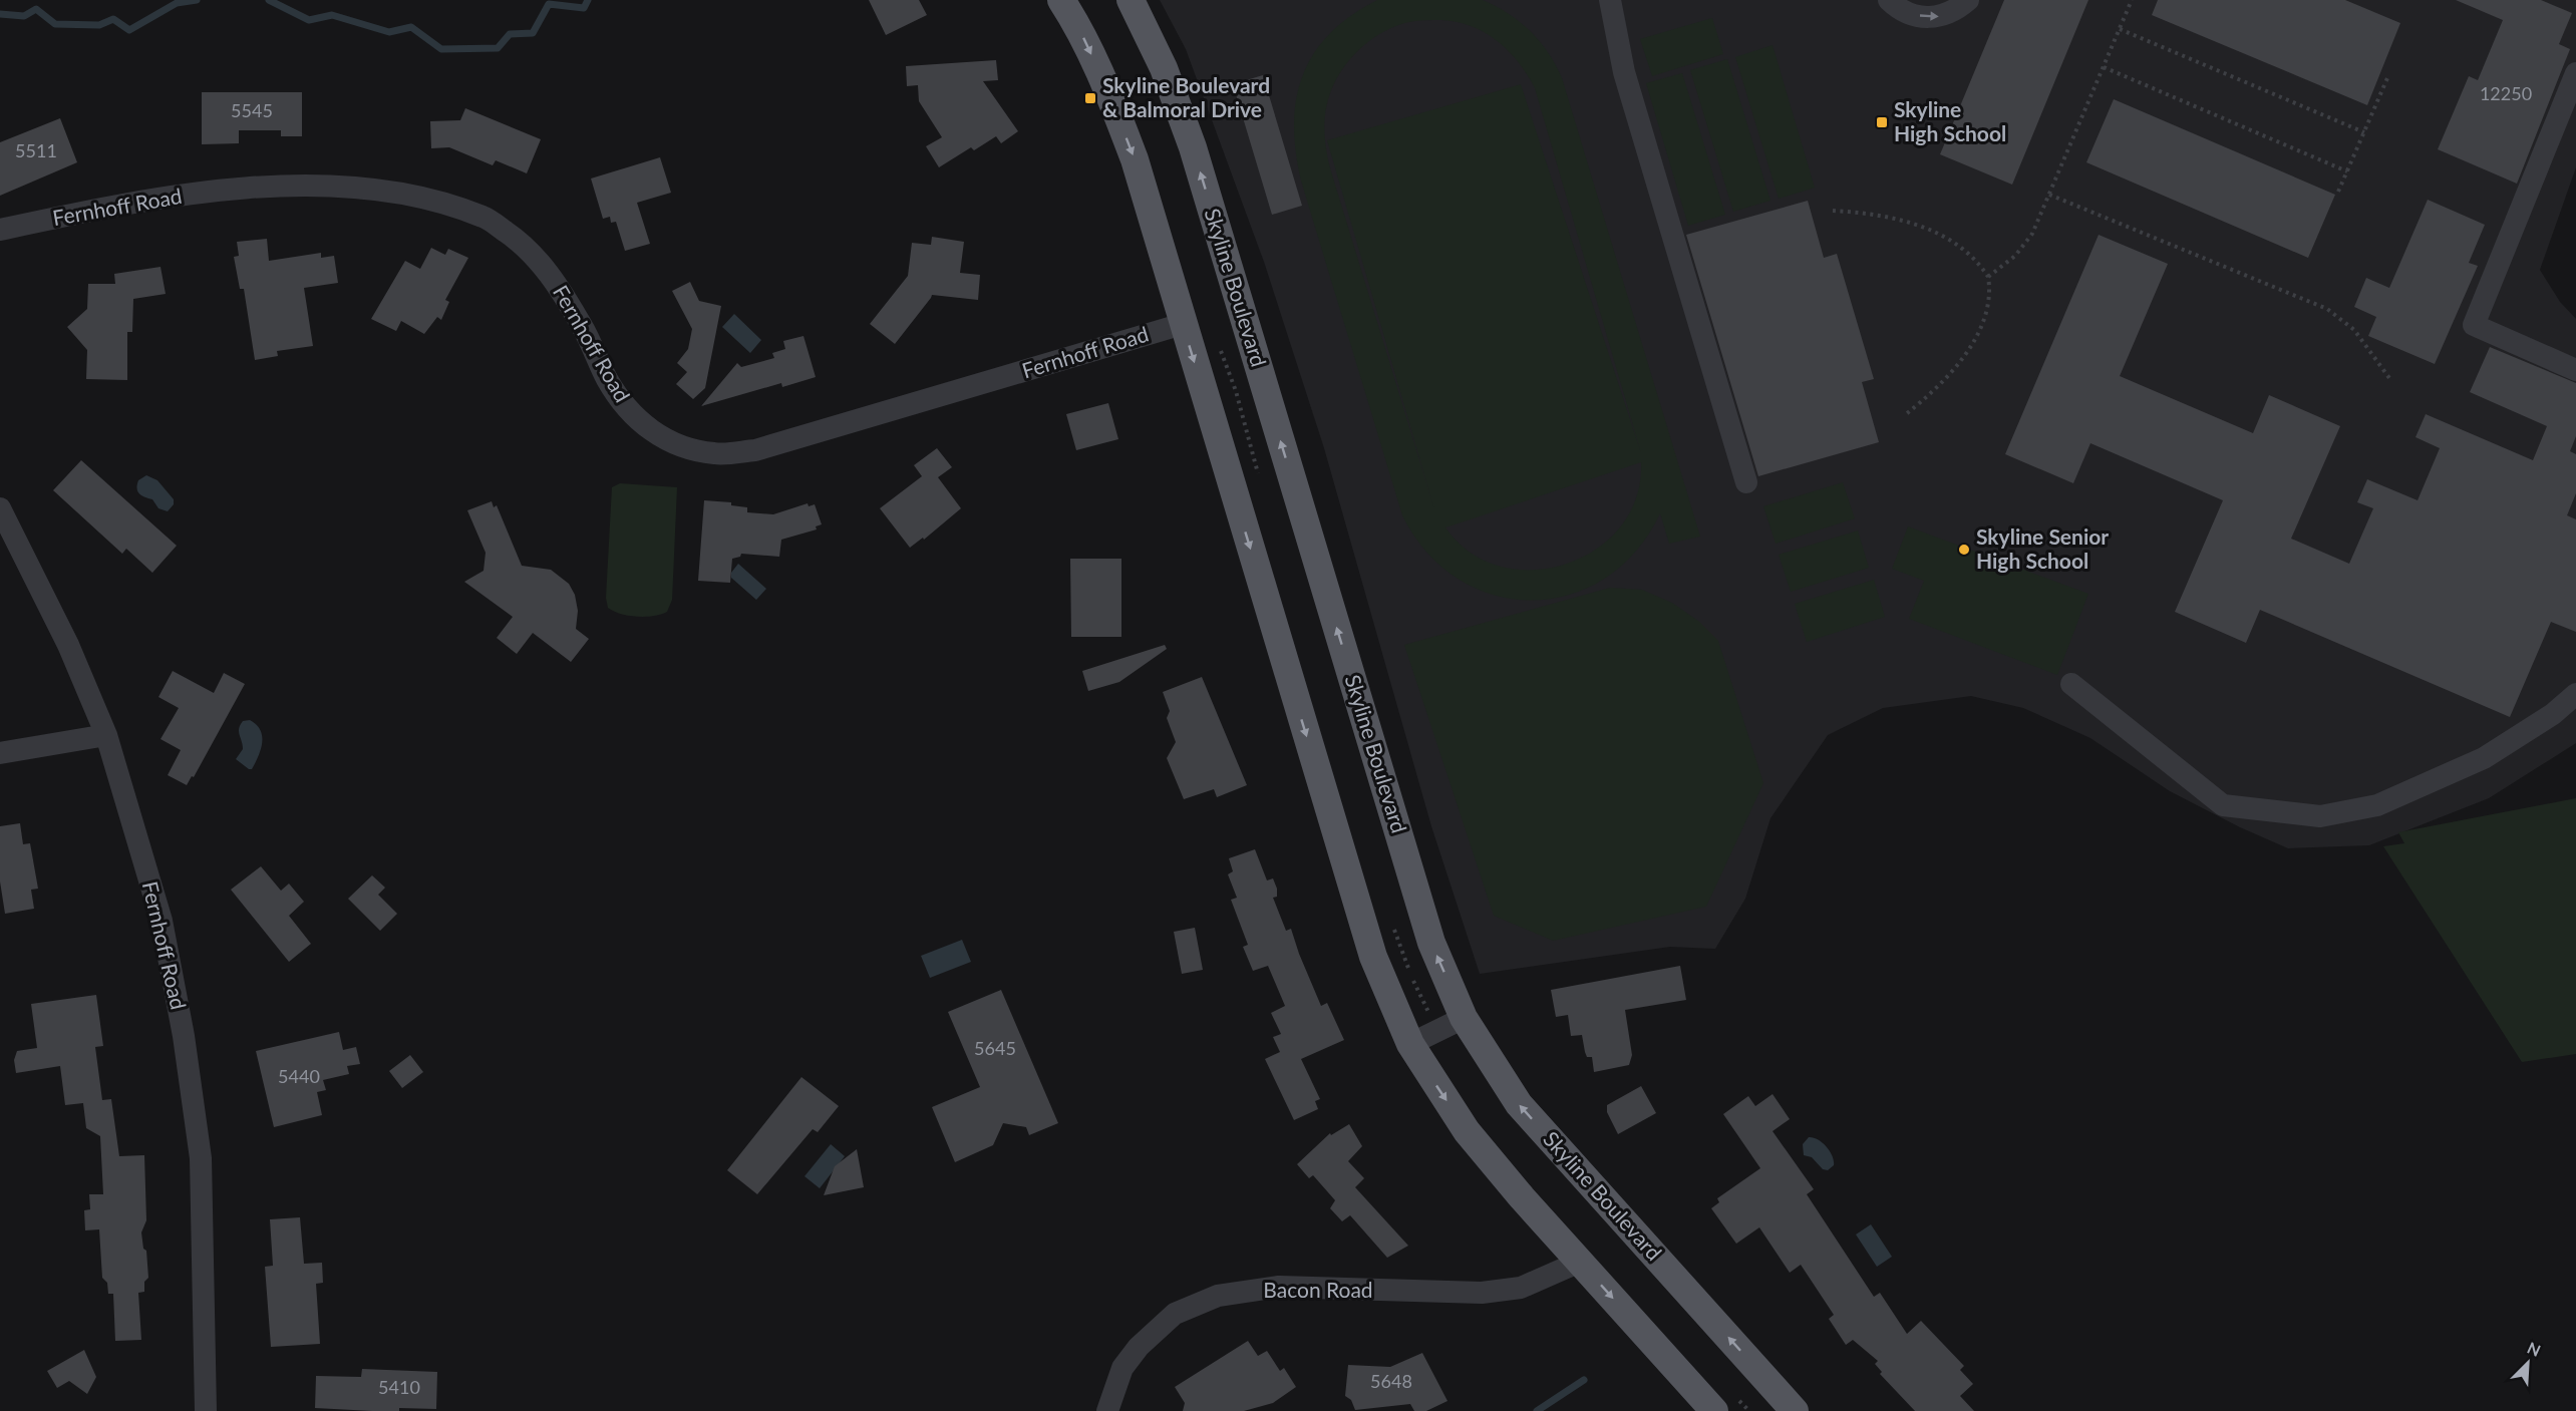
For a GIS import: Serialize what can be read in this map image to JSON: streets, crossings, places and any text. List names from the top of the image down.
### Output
{
  "streets": {
    "main road": ["Skyline Boulevard"],
    "street": ["Fernhoff Road", "Bacon Road"]
  },
  "places": {
    "transit": ["Skyline Boulevard & Balmoral Drive", "Skyline High School"],
    "other": ["Skyline Senior High School"]
  },
  "house_numbers": [
    "12250",
    "5545",
    "5511",
    "5645",
    "5440",
    "5648",
    "5410"
  ],
  "north": "top right"
}
